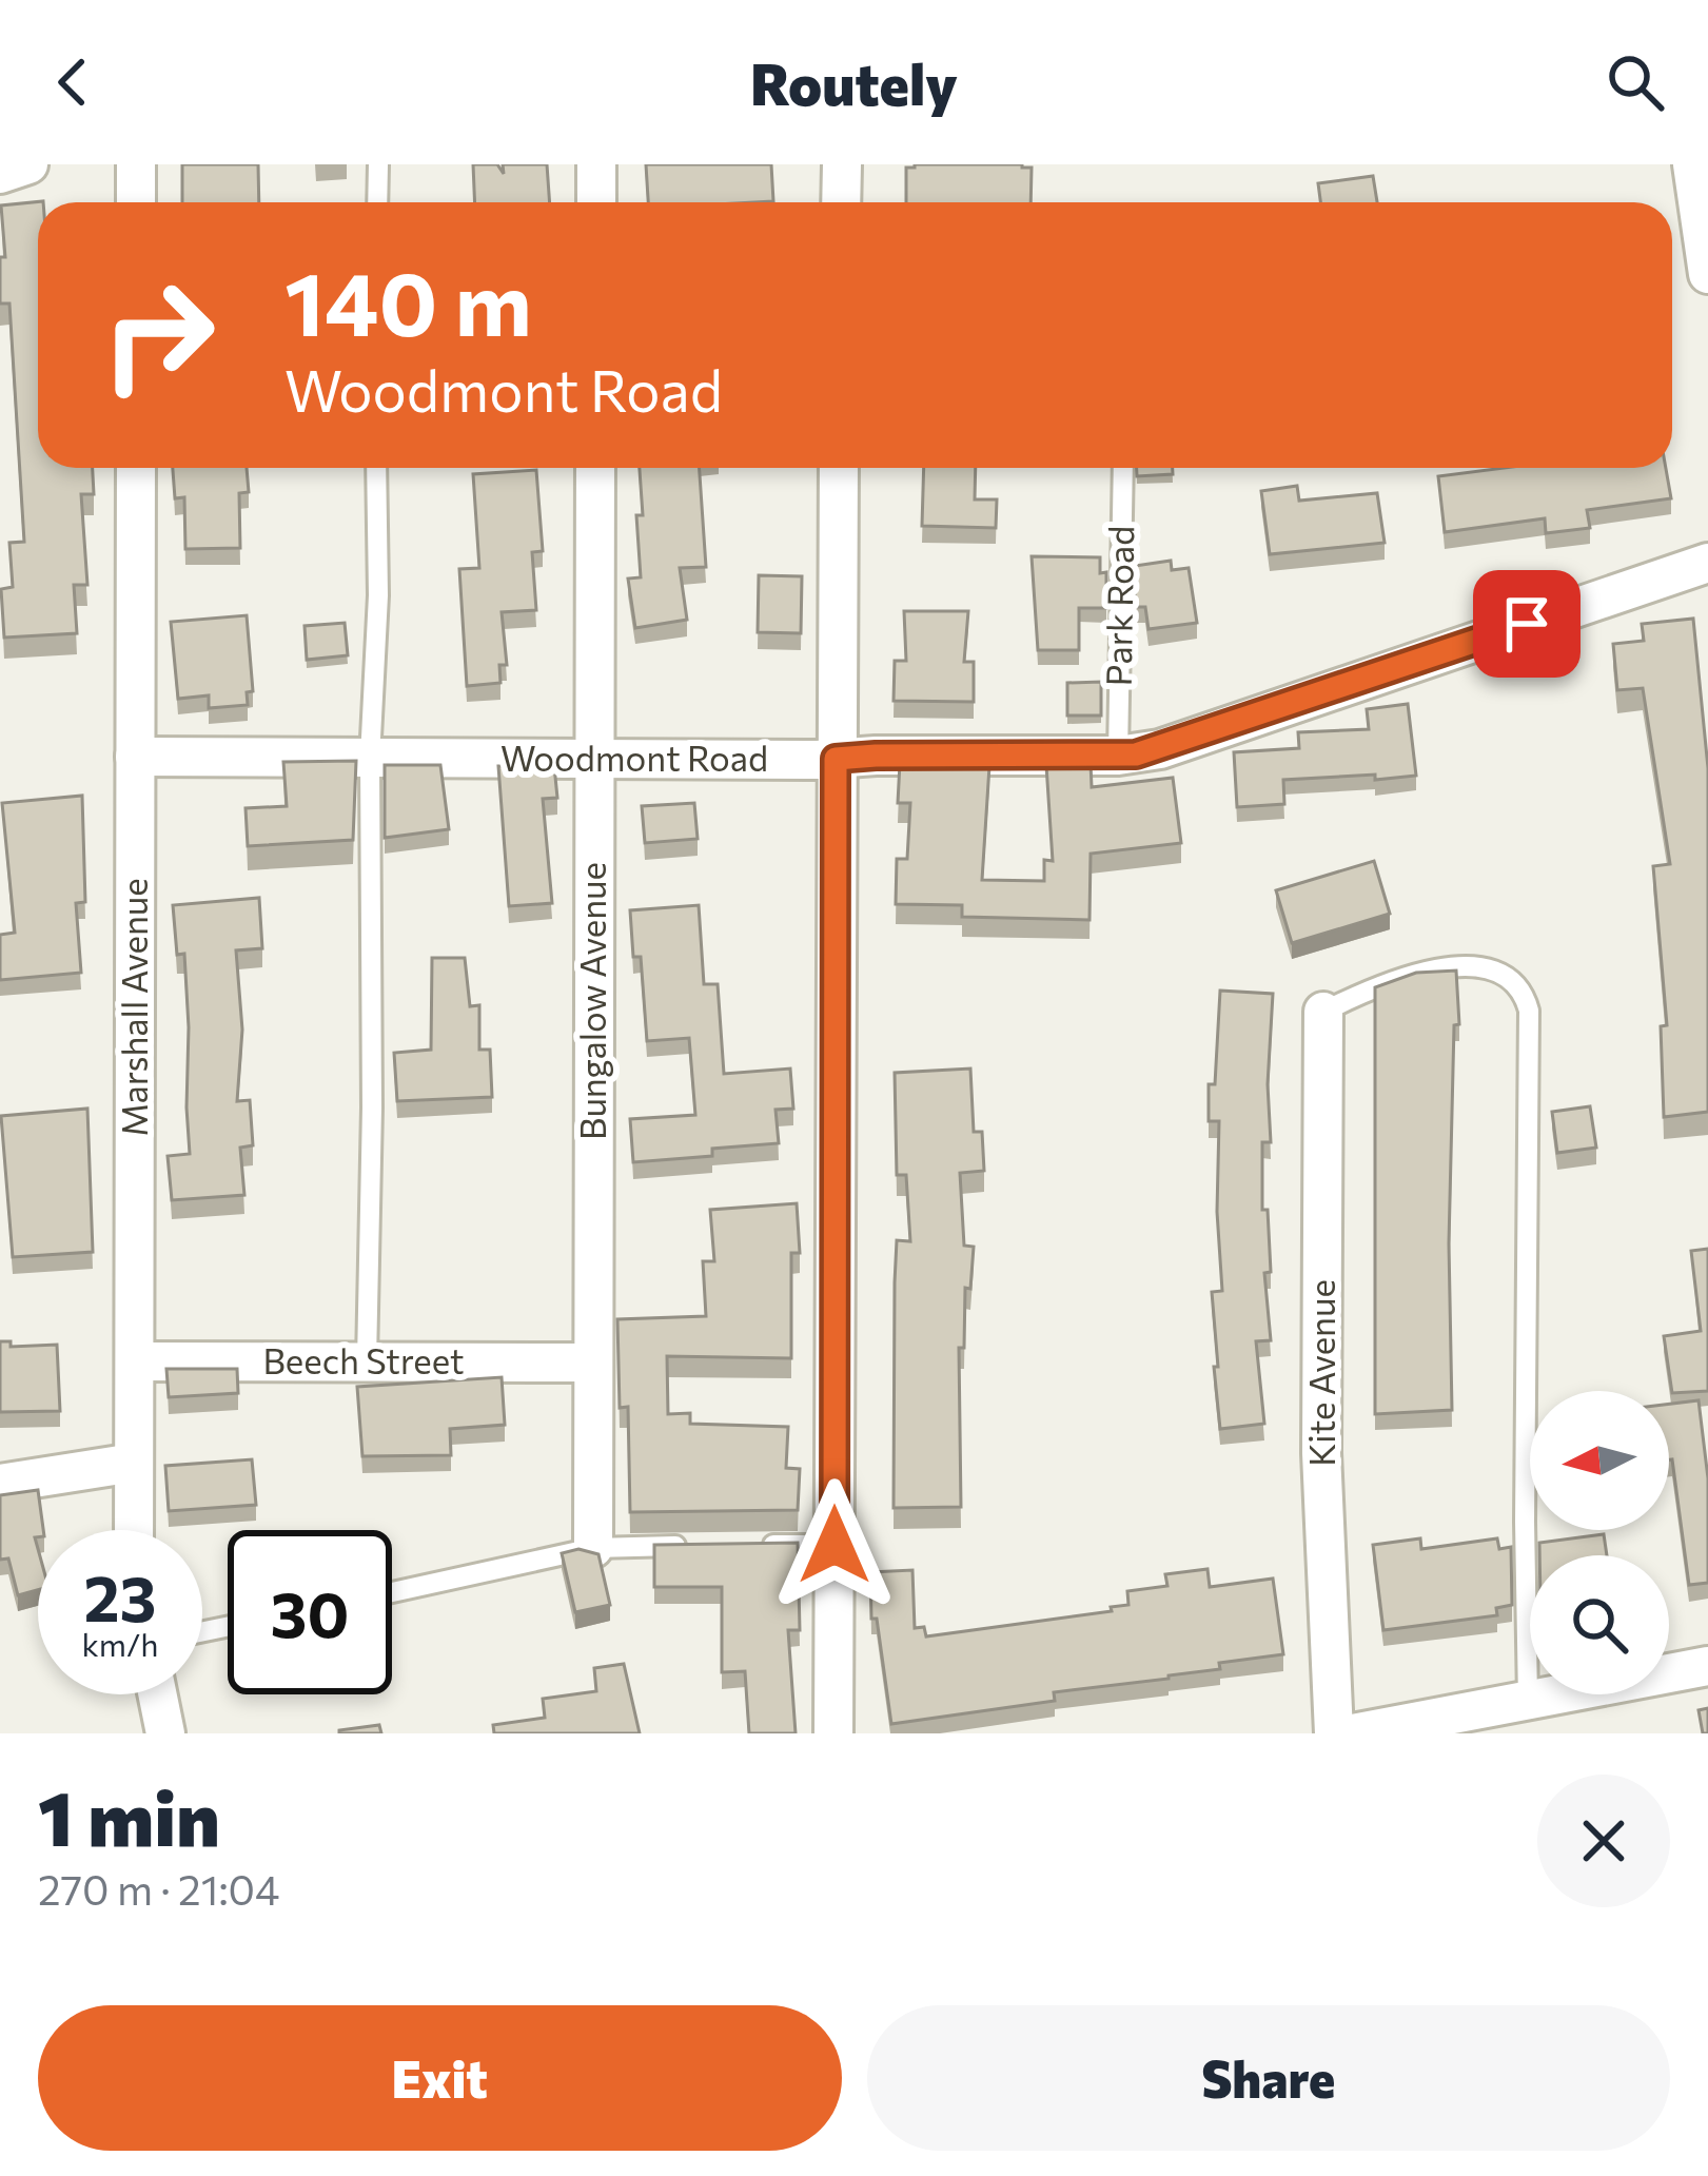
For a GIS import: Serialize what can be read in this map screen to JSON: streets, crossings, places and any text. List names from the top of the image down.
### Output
{
  "streets": {
    "street": [
      "Woodmont Road",
      "Bungalow Avenue",
      "Marshall Avenue",
      "Beech Street",
      "Kite Avenue"
    ],
    "lane": ["Park Road"]
  },
  "crossings": [
    ["Park Road", "Woodmont Road"],
    ["Woodmont Road", "Bungalow Avenue"],
    ["Woodmont Road", "Marshall Avenue"],
    ["Bungalow Avenue", "Beech Street"],
    ["Marshall Avenue", "Beech Street"]
  ],
  "north": "left",
  "page": {
    "header": "Routely",
    "turn": ["140 m", "Woodmont Road"],
    "speed": "23 km/h",
    "limit": "30",
    "heading": ["1 min", "270 m · 21:04"],
    "buttons": ["Exit", "Share"]
  }
}
